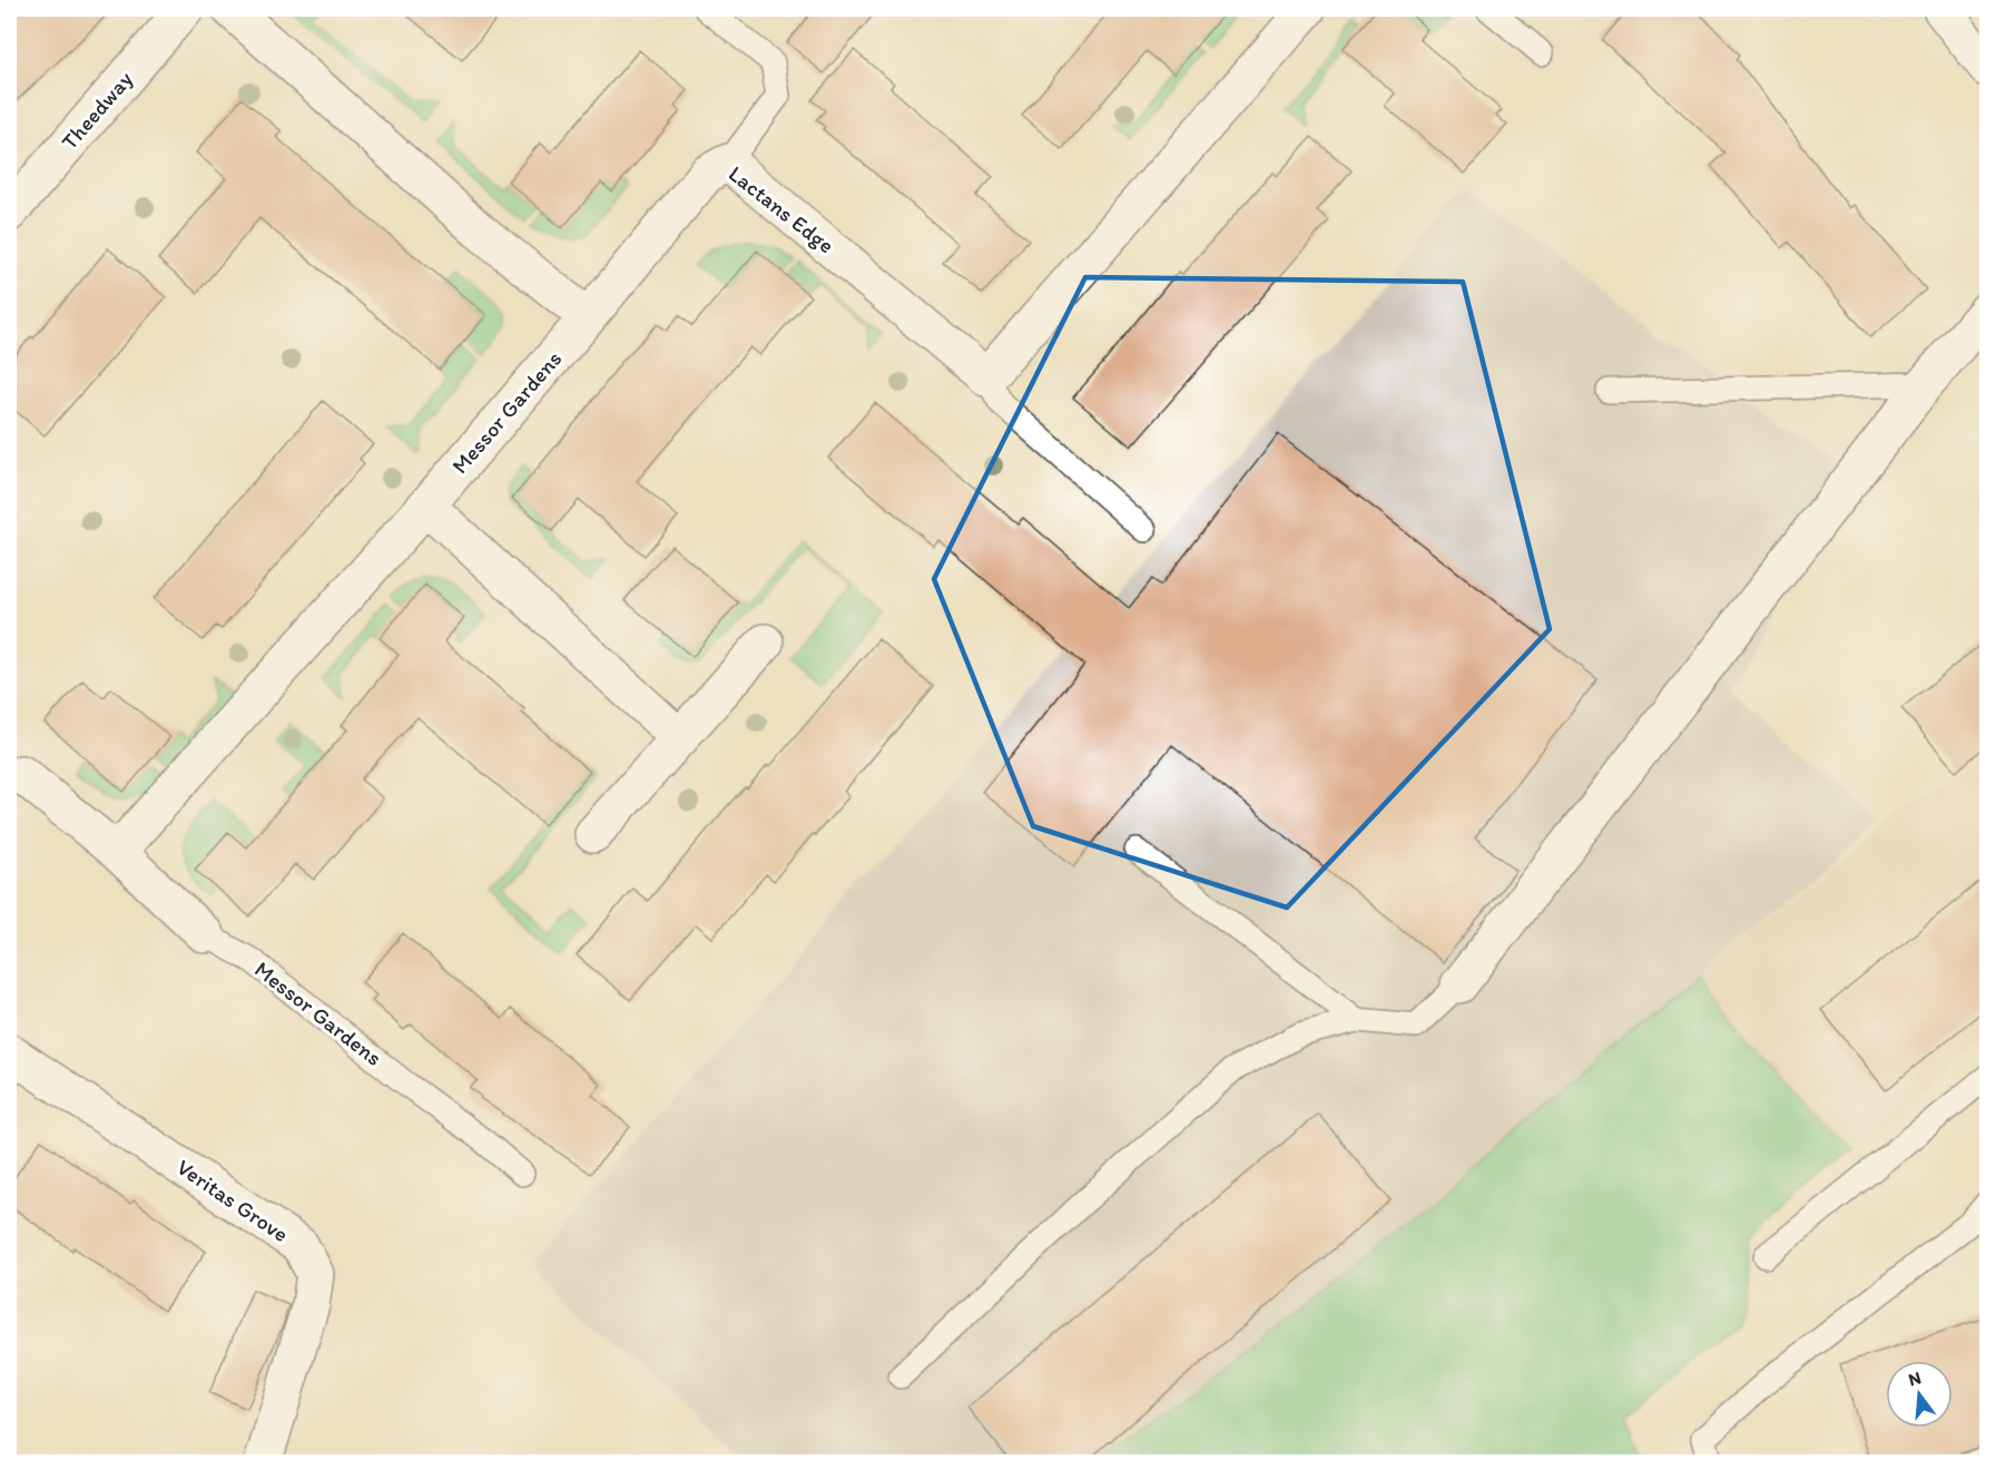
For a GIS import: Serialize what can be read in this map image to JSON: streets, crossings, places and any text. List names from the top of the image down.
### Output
{
  "streets": {
    "street": [
      "Theedway",
      "Lactans Edge",
      "Messor Gardens",
      "Veritas Grove"
    ]
  },
  "crossings": [
    ["Lactans Edge", "Messor Gardens"]
  ],
  "north": "top"
}
